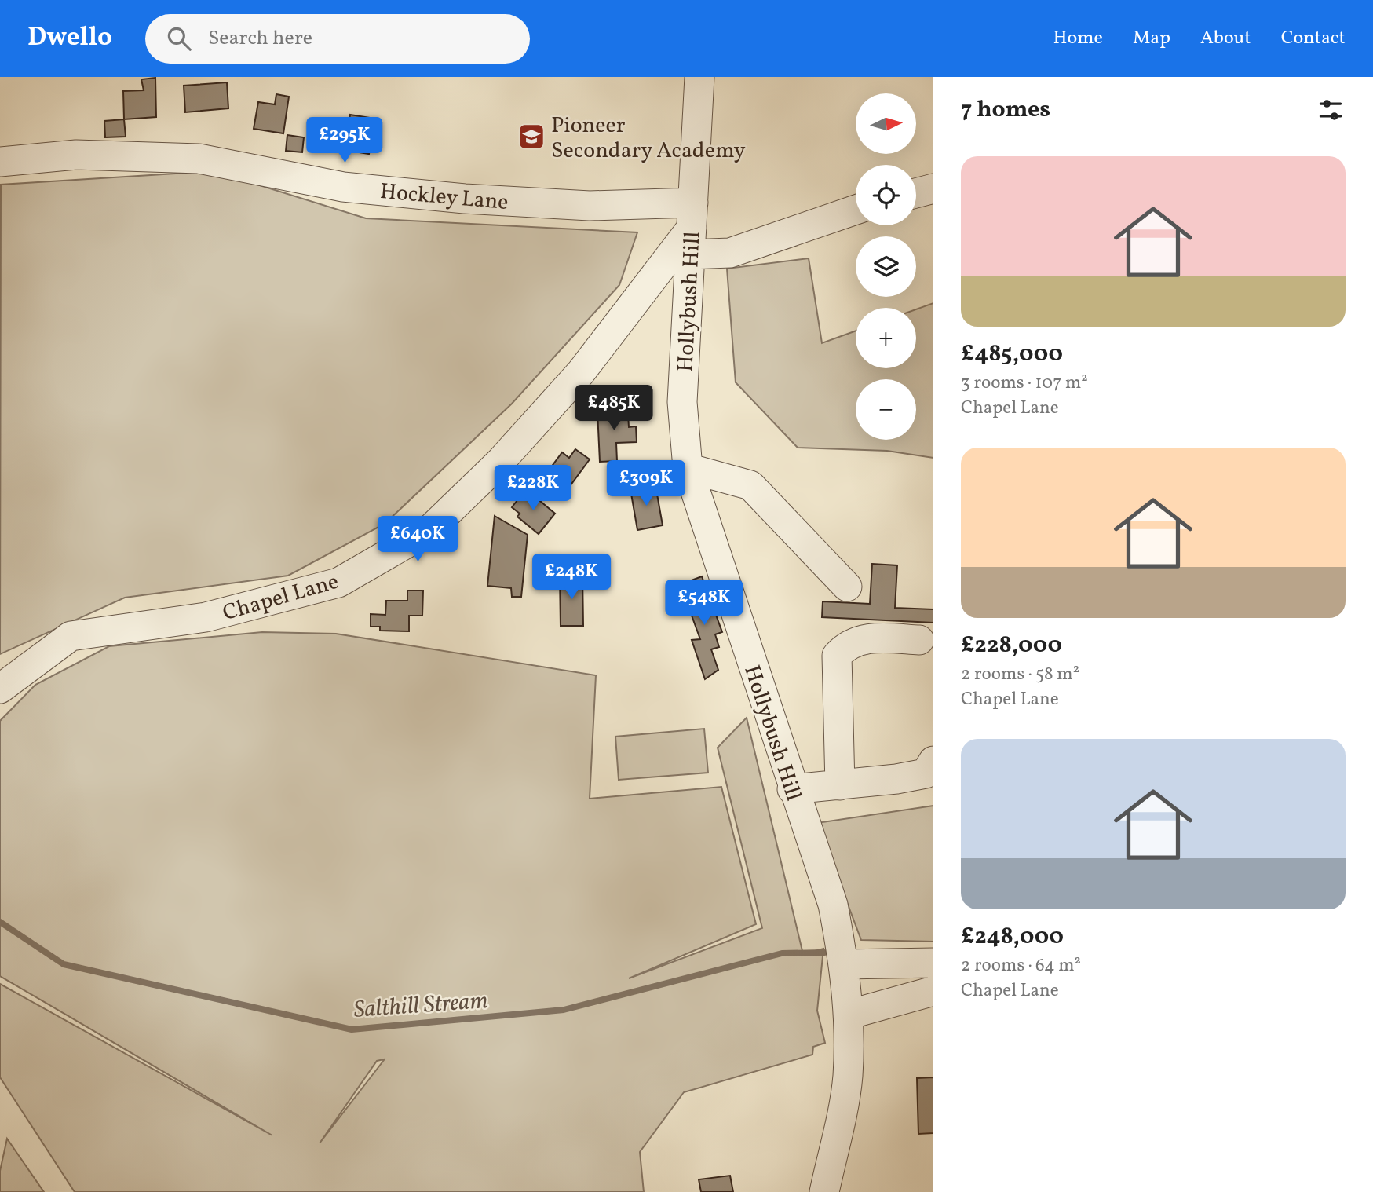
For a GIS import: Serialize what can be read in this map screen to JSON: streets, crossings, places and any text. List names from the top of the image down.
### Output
{
  "streets": {
    "street": ["Hockley Lane", "Hollybush Hill", "Chapel Lane"]
  },
  "crossings": [
    ["Hockley Lane", "Hollybush Hill"],
    ["Hockley Lane", "Chapel Lane"],
    ["Hollybush Hill", "Chapel Lane"]
  ],
  "water": ["Salthill Stream"],
  "places": {
    "school or university": ["Pioneer Secondary Academy"]
  },
  "north": "right",
  "page": {
    "header": "Dwello",
    "search": "Search here",
    "nav": [
      "Home",
      "Map",
      "About",
      "Contact"
    ],
    "heading": "7 homes",
    "map_buttons": ["+", "−"],
    "price": [
      "£295K",
      "£485K",
      "£309K",
      "£228K",
      "£640K",
      "£248K",
      "£548K"
    ],
    "list": [
      {
        "name": "£485,000",
        "note": "3 rooms · 107 m² · Chapel Lane"
      },
      {
        "name": "£228,000",
        "note": "2 rooms · 58 m² · Chapel Lane"
      },
      {
        "name": "£248,000",
        "note": "2 rooms · 64 m² · Chapel Lane"
      }
    ]
  }
}
